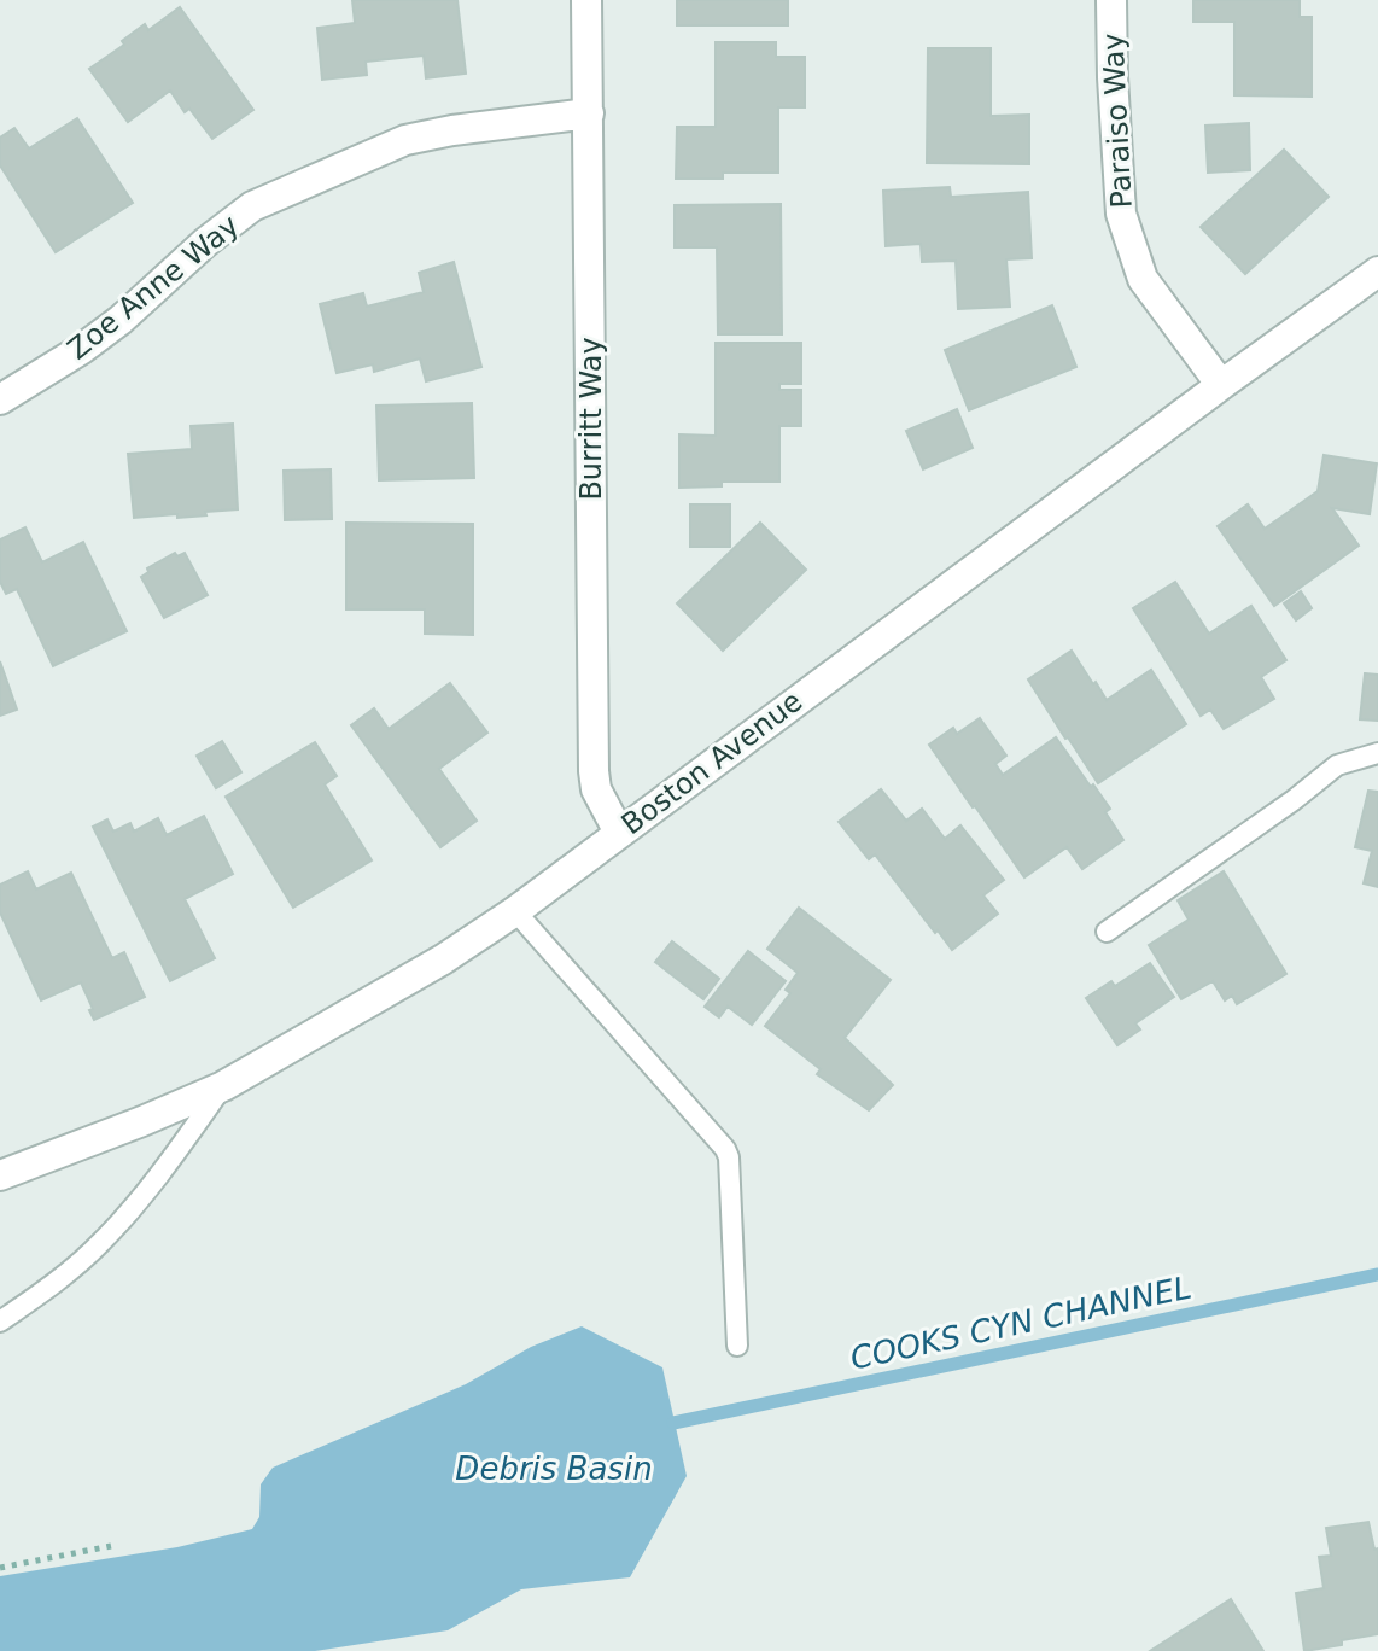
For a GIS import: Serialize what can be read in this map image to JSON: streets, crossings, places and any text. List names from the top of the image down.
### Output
{
  "streets": {
    "street": [
      "Paraiso Way",
      "Zoe Anne Way",
      "Burritt Way",
      "Boston Avenue"
    ]
  },
  "crossings": [
    ["Paraiso Way", "Boston Avenue"],
    ["Zoe Anne Way", "Burritt Way"],
    ["Burritt Way", "Boston Avenue"]
  ],
  "water": ["COOKS CYN CHANNEL", "Debris Basin"]
}
